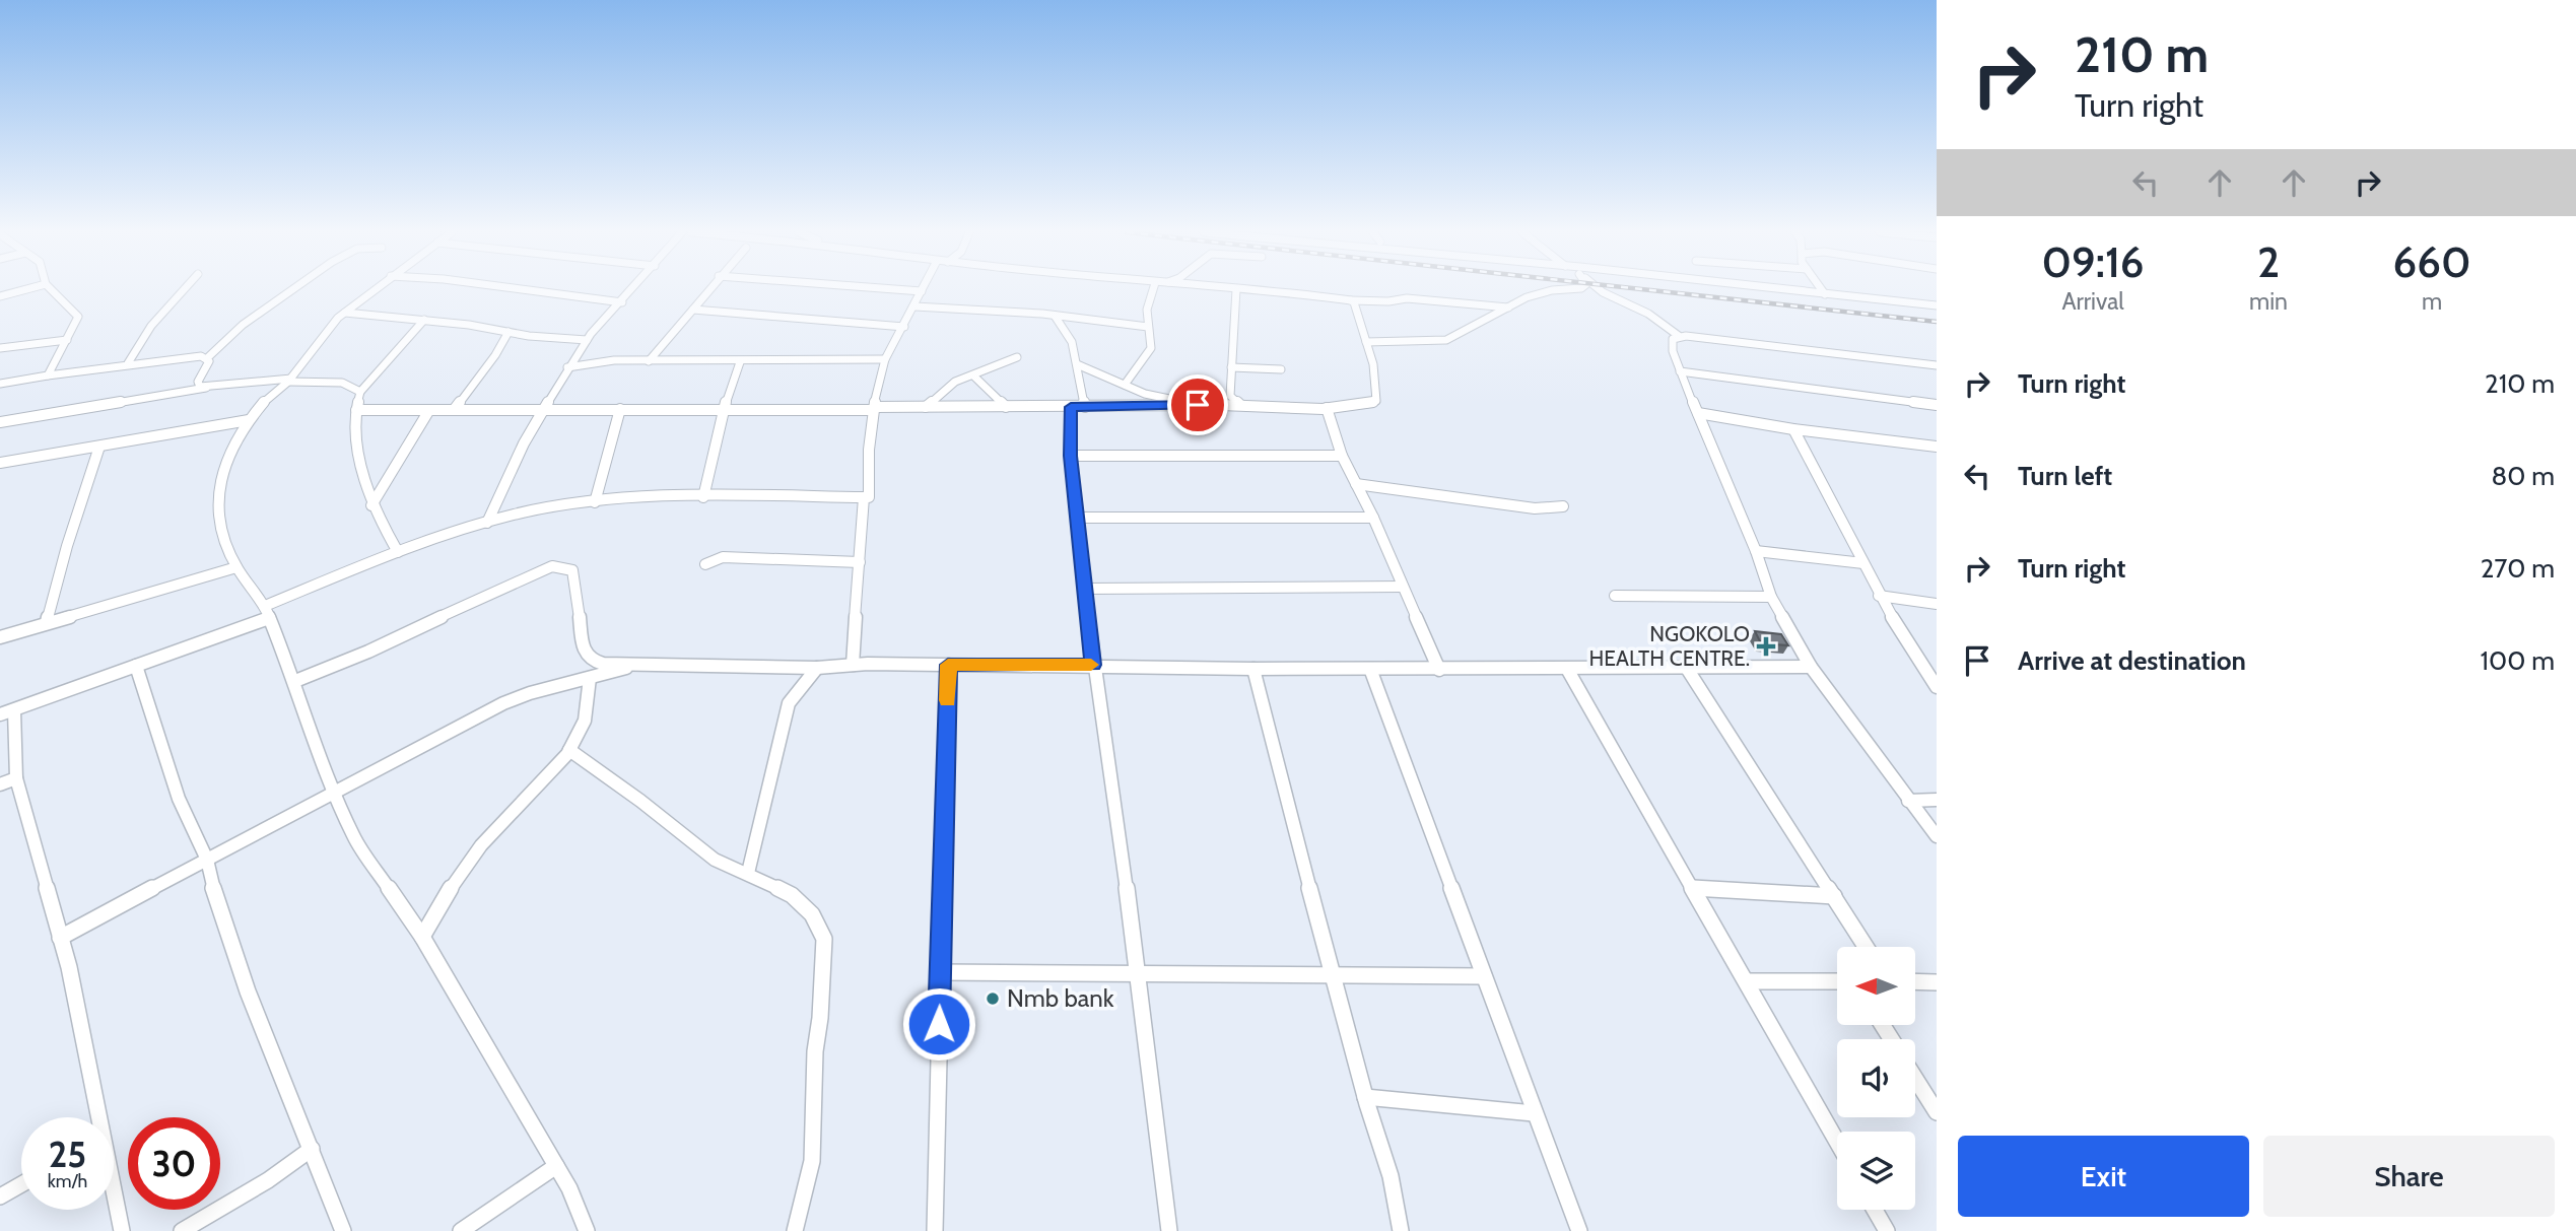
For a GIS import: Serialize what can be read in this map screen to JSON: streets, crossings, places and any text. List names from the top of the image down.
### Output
{
  "places": {
    "health": ["NGOKOLO HEALTH CENTRE."],
    "other": ["Nmb bank"]
  },
  "north": "left",
  "page": {
    "turn": ["210 m", "Turn right"],
    "eta": [
      "09:16",
      "Arrival",
      "2",
      "min",
      "660",
      "m"
    ],
    "list": [
      {
        "name": "Turn right",
        "value": "210 m"
      },
      {
        "name": "Turn left",
        "value": "80 m"
      },
      {
        "name": "Turn right",
        "value": "270 m"
      },
      {
        "name": "Arrive at destination",
        "value": "100 m"
      }
    ],
    "speed": "25 km/h",
    "limit": "30",
    "buttons": ["Exit", "Share"]
  }
}
